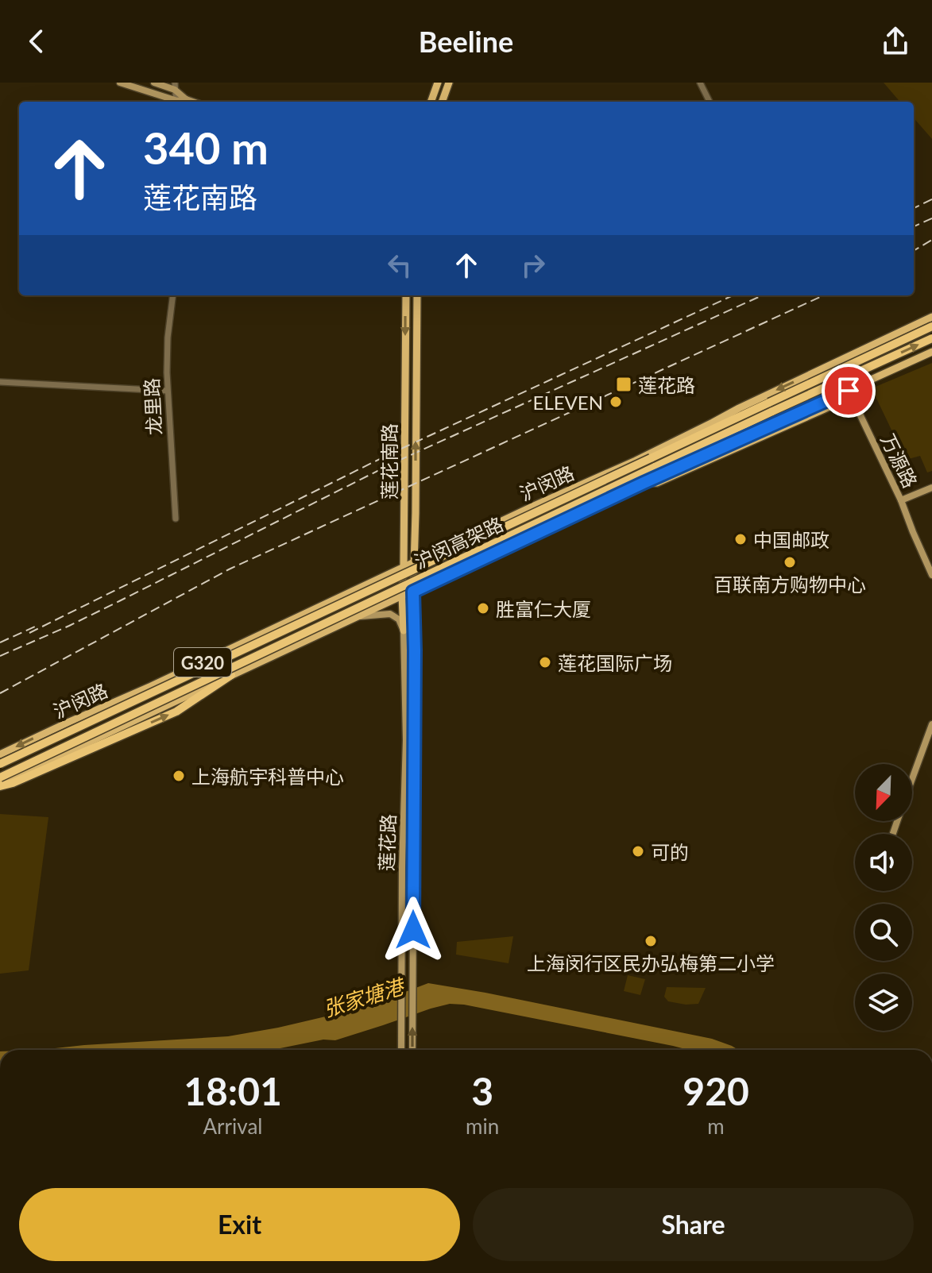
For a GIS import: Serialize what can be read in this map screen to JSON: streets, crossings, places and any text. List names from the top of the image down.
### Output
{
  "streets": {
    "highway": ["沪闵高架路"],
    "main road": [
      "万源路",
      "莲花南路",
      "沪闵路",
      "G320",
      "莲花路"
    ],
    "street": ["龙里路"]
  },
  "crossings": [
    ["万源路", "沪闵路"],
    ["万源路", "G320"],
    ["莲花南路", "沪闵路"],
    ["莲花南路", "G320"],
    ["莲花南路", "莲花路"]
  ],
  "water": ["张家塘港"],
  "places": {
    "transit": ["莲花路"],
    "other": [
      "ELEVEN",
      "中国邮政",
      "百联南方购物中心",
      "胜富仁大厦",
      "莲花国际广场",
      "上海航宇科普中心",
      "可的",
      "上海闵行区民办弘梅第二小学"
    ]
  },
  "north": "bottom left",
  "page": {
    "header": "Beeline",
    "turn": ["340 m", "莲花南路"],
    "eta": [
      "18:01",
      "Arrival",
      "3",
      "min",
      "920",
      "m"
    ],
    "buttons": ["Exit", "Share"]
  }
}
